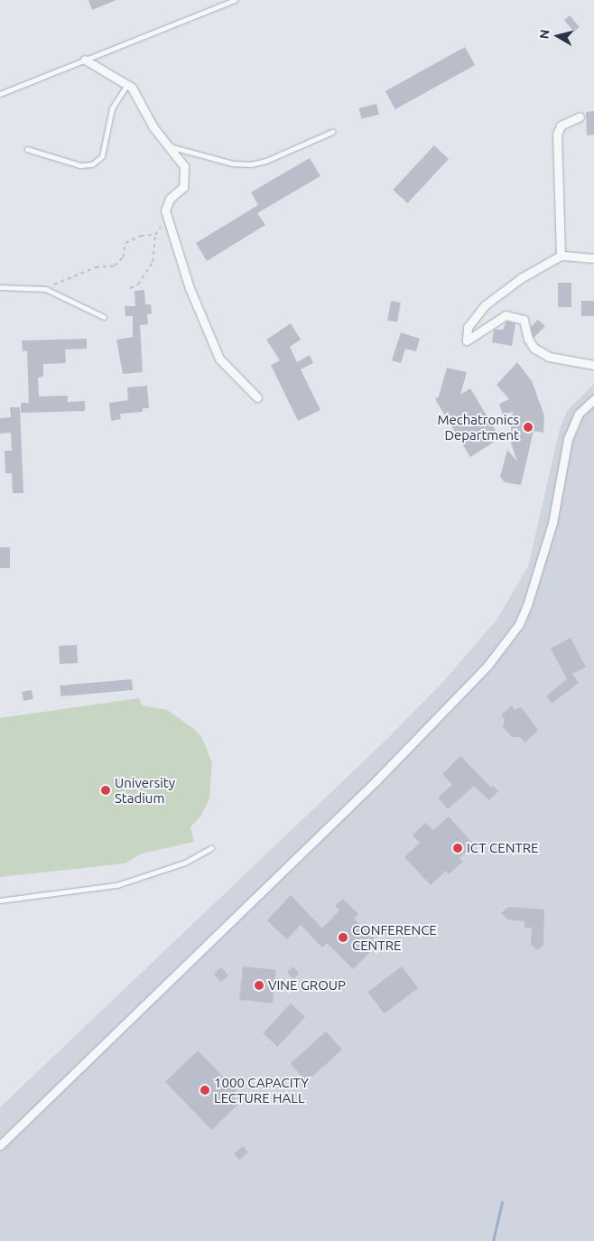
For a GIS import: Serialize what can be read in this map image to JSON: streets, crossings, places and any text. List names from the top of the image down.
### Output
{
  "places": [
    "Mechatronics Department",
    "University Stadium",
    "ICT CENTRE",
    "CONFERENCE CENTRE",
    "VINE GROUP",
    "1000 CAPACITY LECTURE HALL"
  ],
  "north": "left"
}
